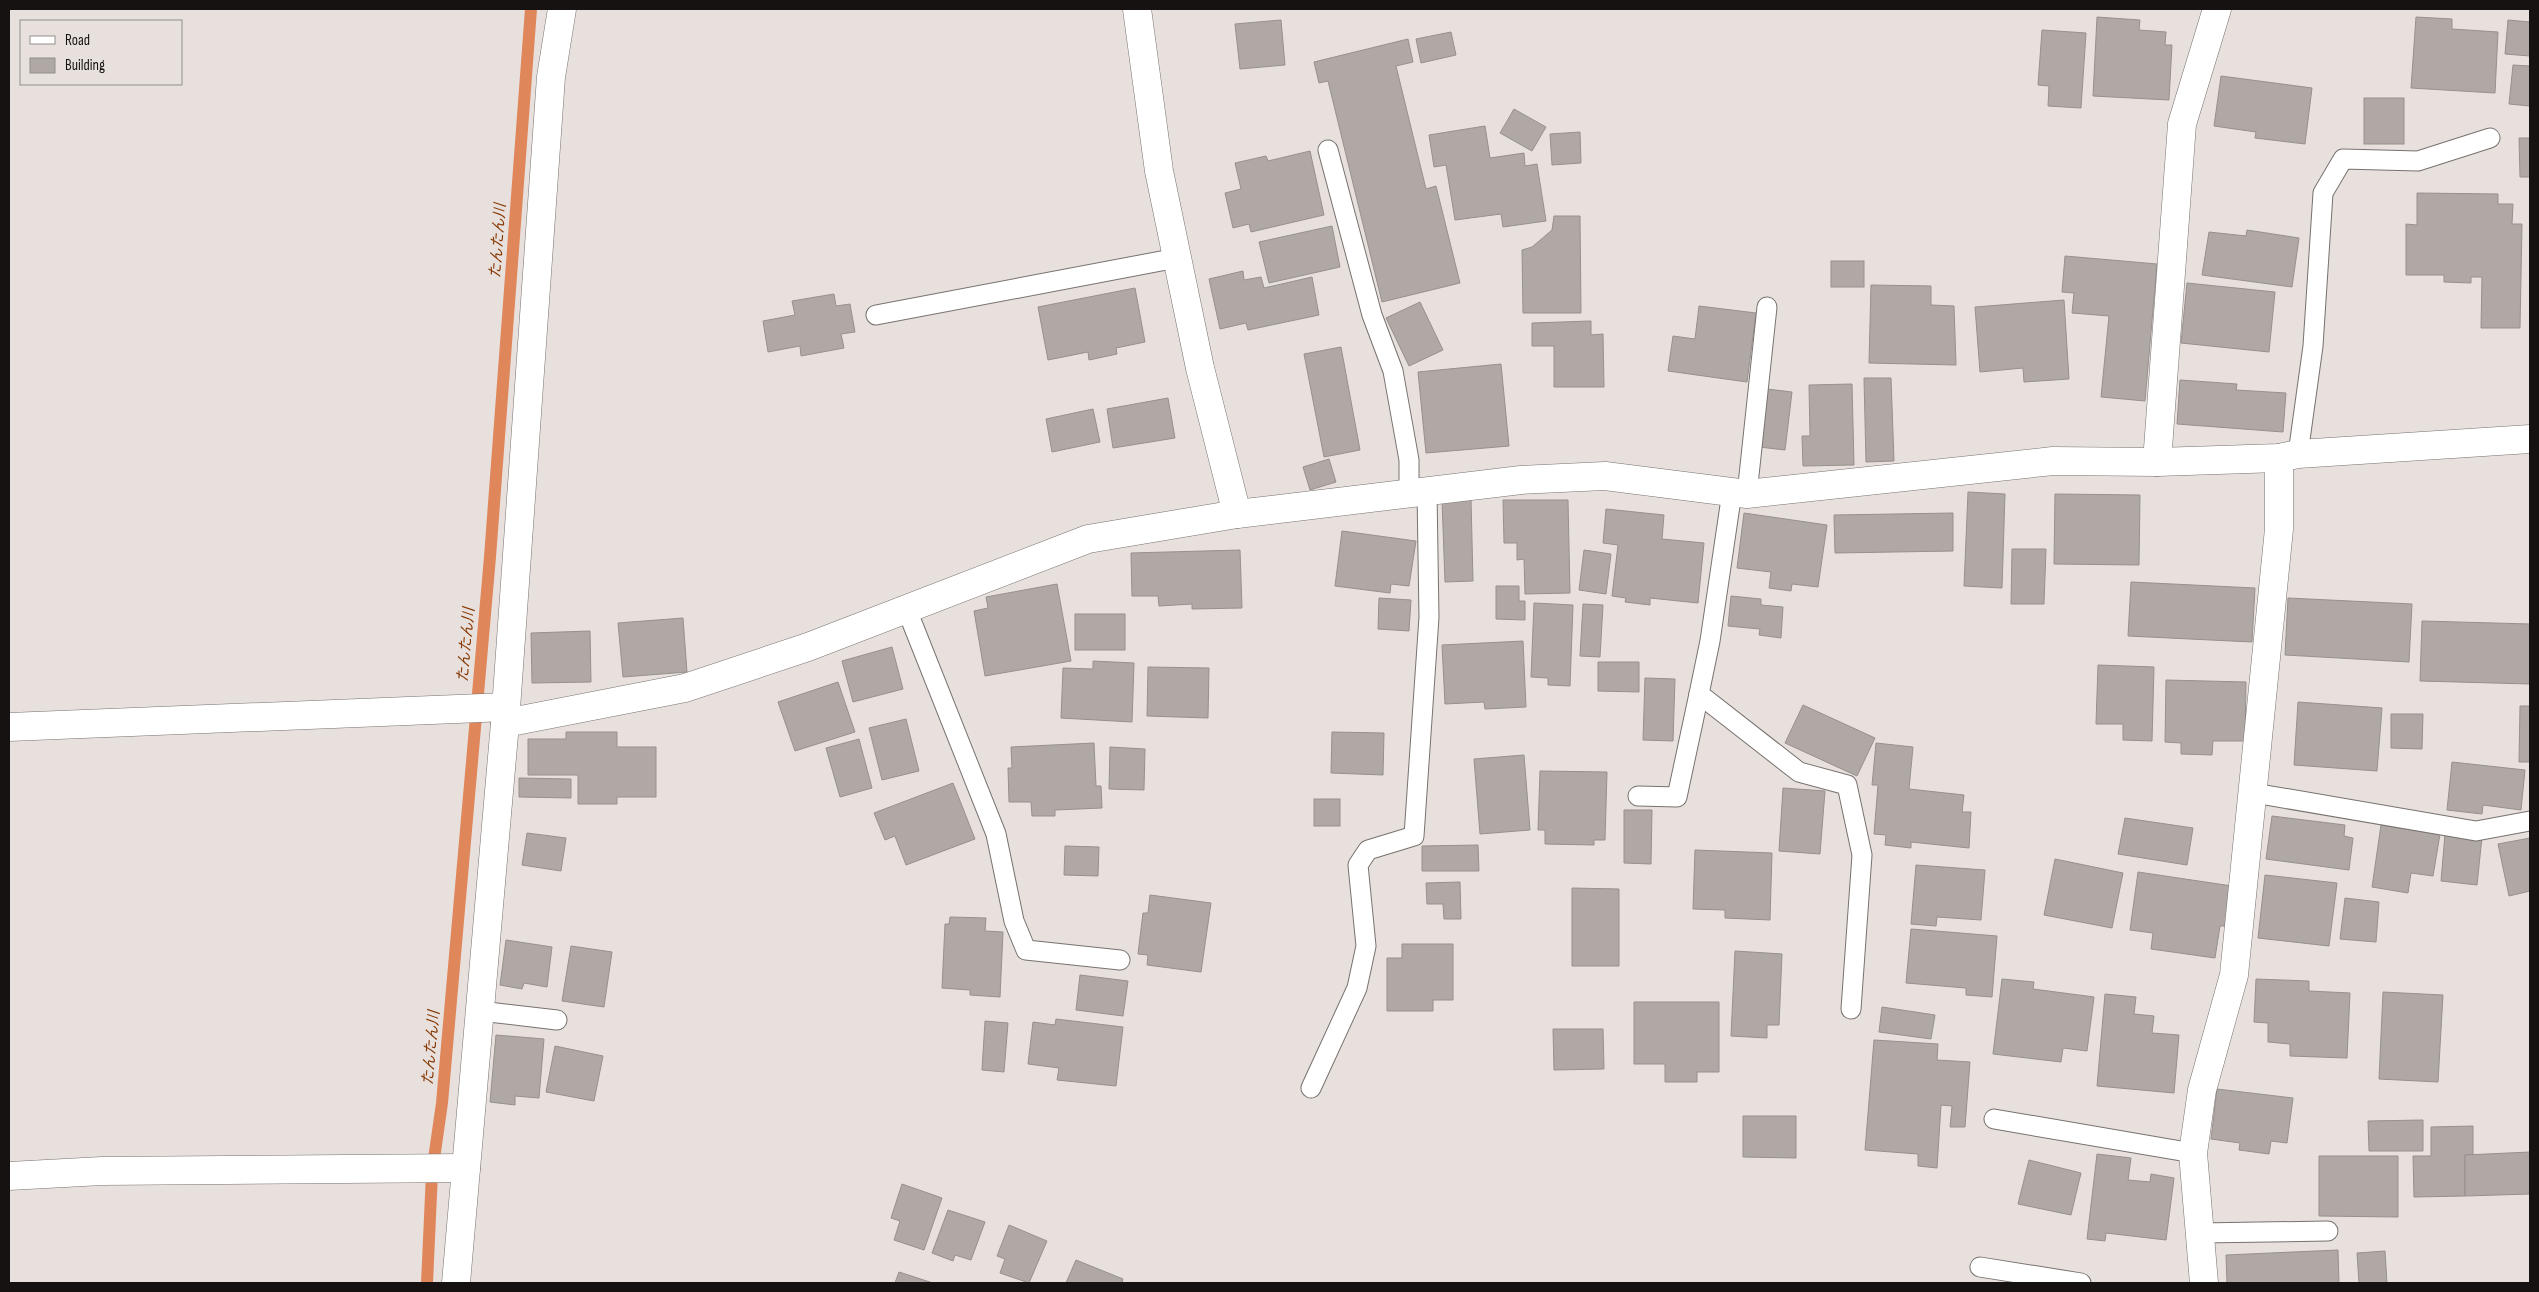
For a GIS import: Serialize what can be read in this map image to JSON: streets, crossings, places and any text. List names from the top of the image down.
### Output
{
  "water": ["たんたん川"],
  "legend": ["Road", "Building"]
}
